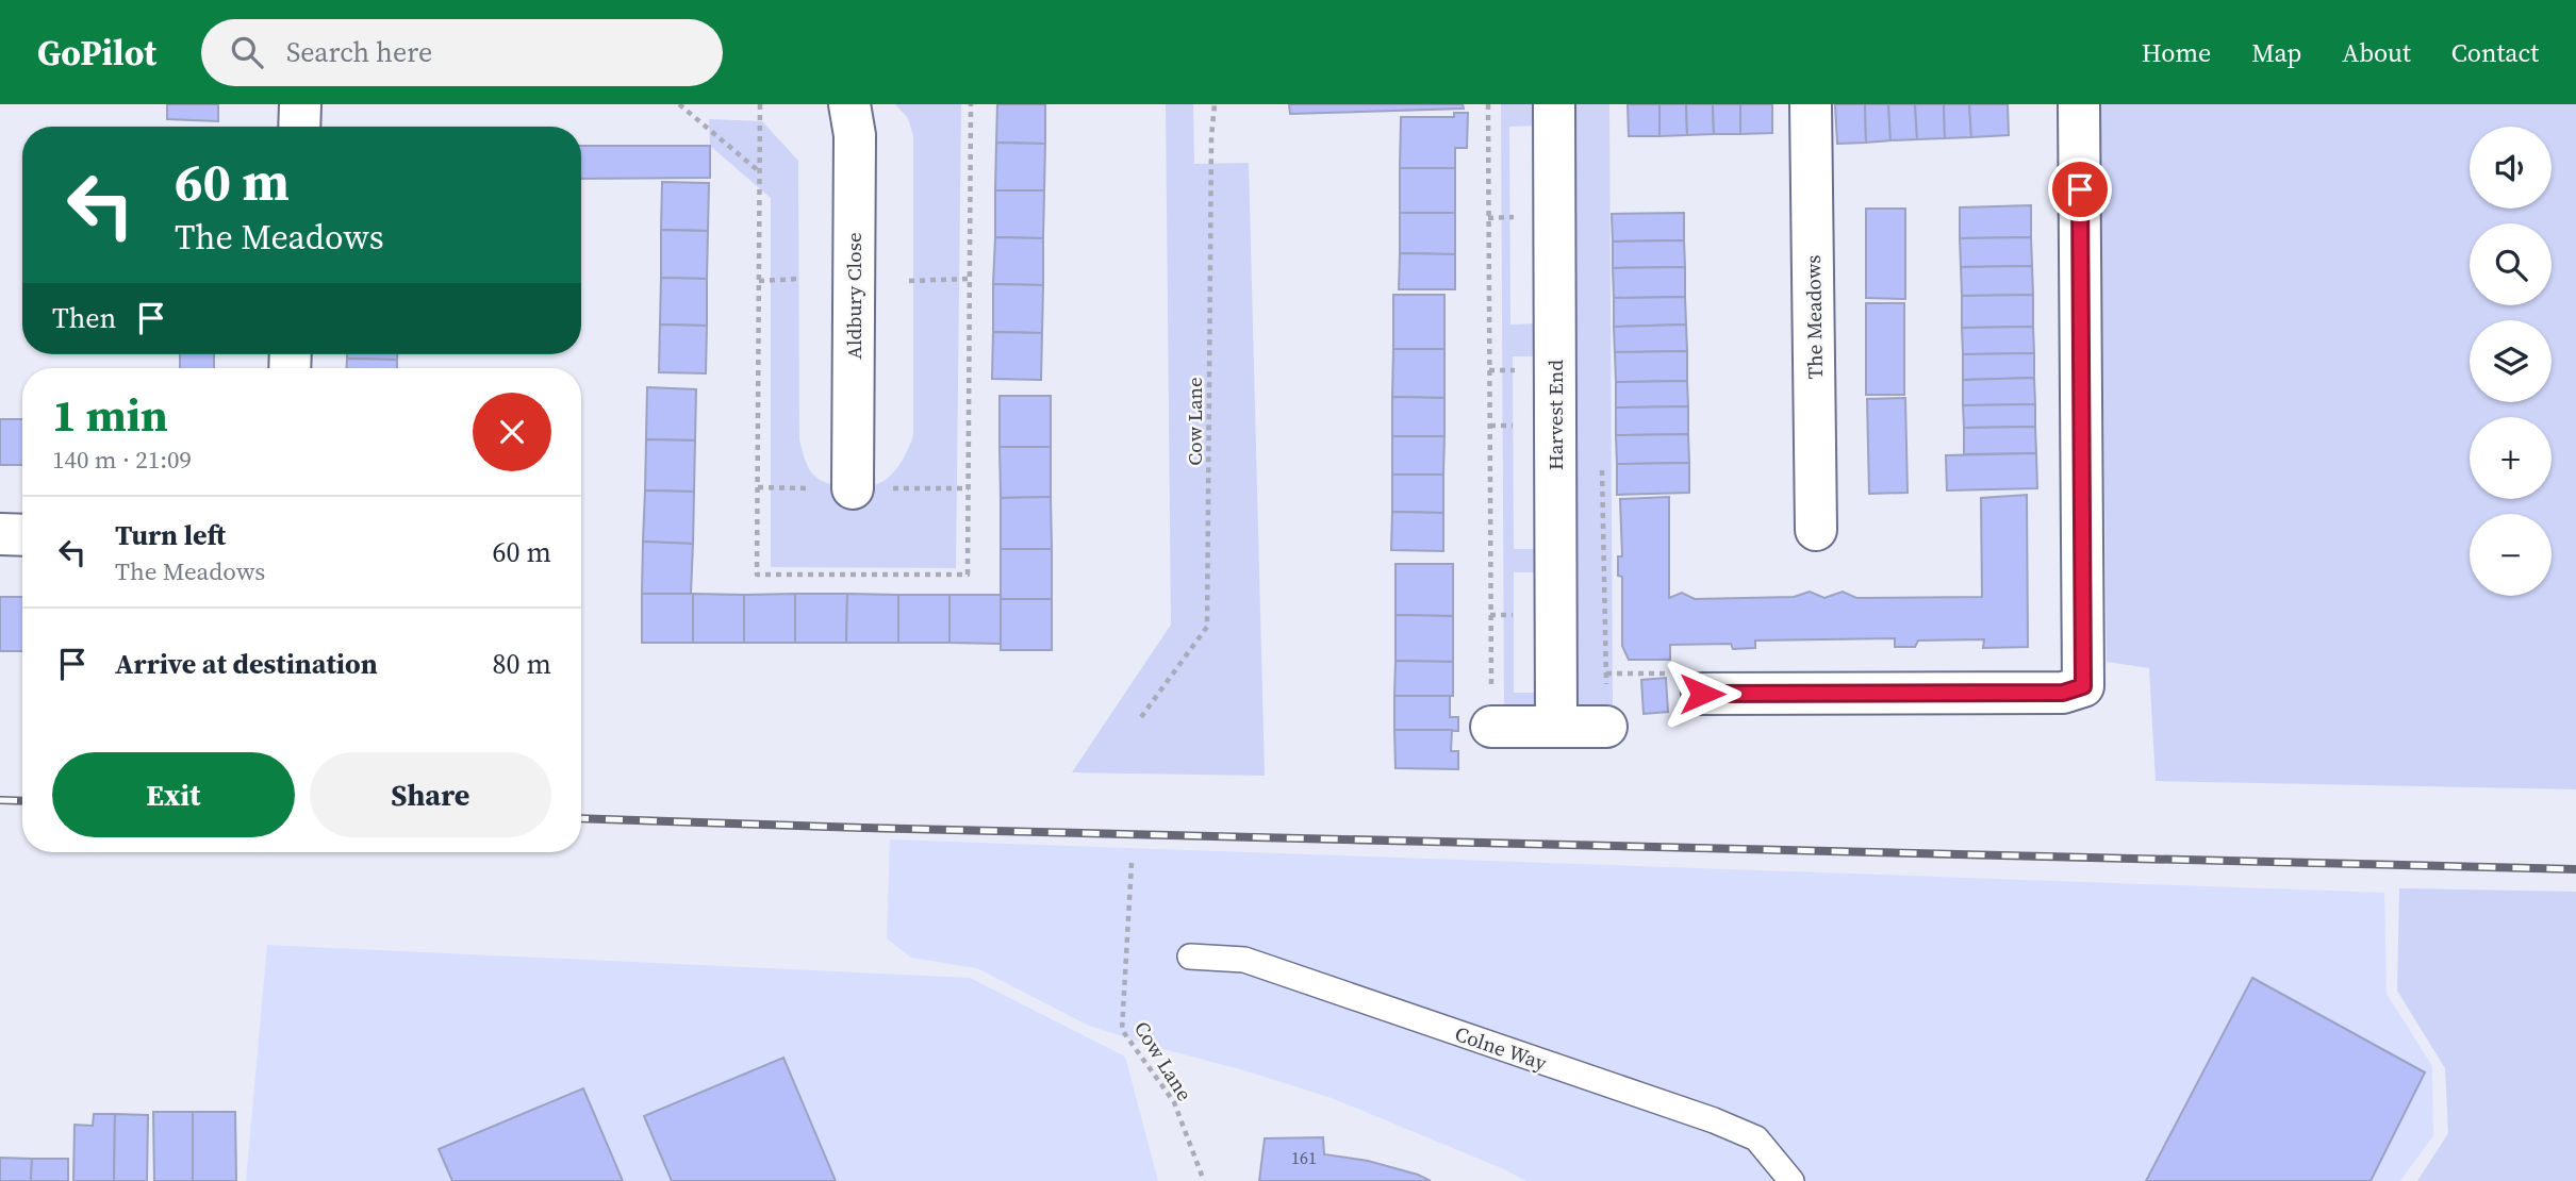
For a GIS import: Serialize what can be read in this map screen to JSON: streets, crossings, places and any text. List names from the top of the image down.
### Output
{
  "streets": {
    "street": ["Aldbury Close", "The Meadows", "Harvest End"],
    "lane": ["Colne Way"],
    "path": ["Cow Lane"]
  },
  "house_numbers": ["161"],
  "page": {
    "header": "GoPilot",
    "search": "Search here",
    "nav": [
      "Home",
      "Map",
      "About",
      "Contact"
    ],
    "map_buttons": ["+", "−"],
    "turn": ["60 m", "The Meadows"],
    "then": "Then",
    "heading": ["1 min", "140 m · 21:09"],
    "list": [
      {
        "name": "Turn left",
        "note": "The Meadows",
        "value": "60 m"
      },
      {
        "name": "Arrive at destination",
        "value": "80 m"
      }
    ],
    "buttons": ["Exit", "Share"]
  }
}
